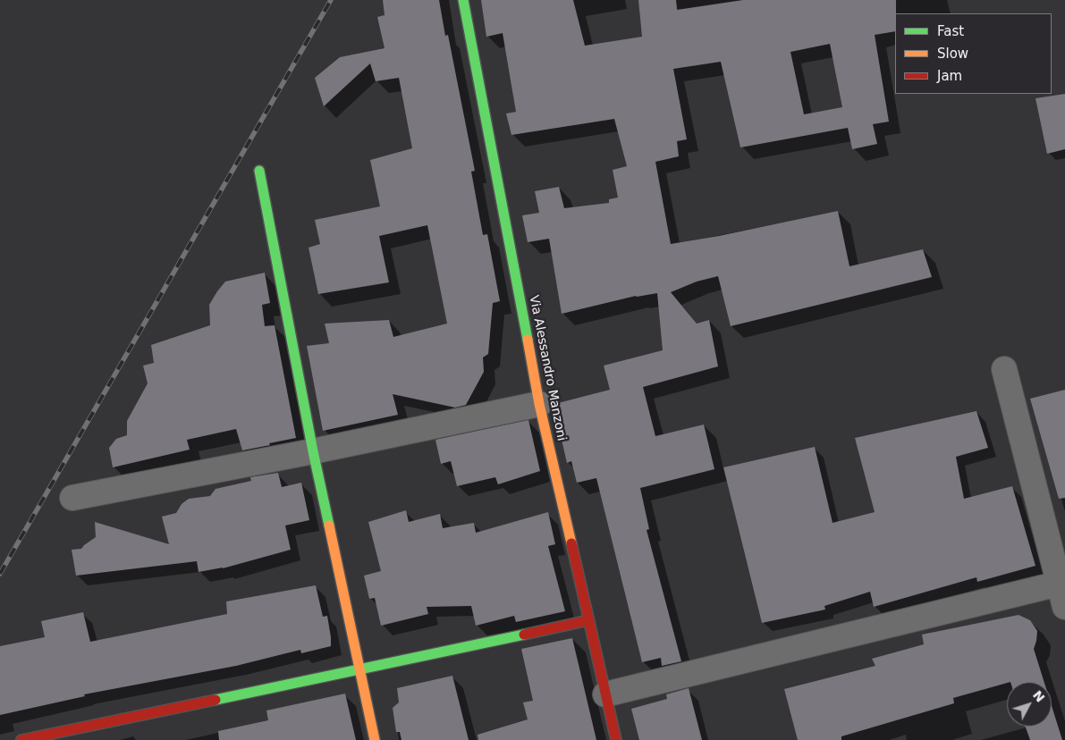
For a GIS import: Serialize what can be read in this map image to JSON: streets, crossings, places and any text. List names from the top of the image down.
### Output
{
  "streets": {
    "street": ["Via Alessandro Manzoni"]
  },
  "legend": ["Fast", "Slow", "Jam"],
  "north": "top right"
}
